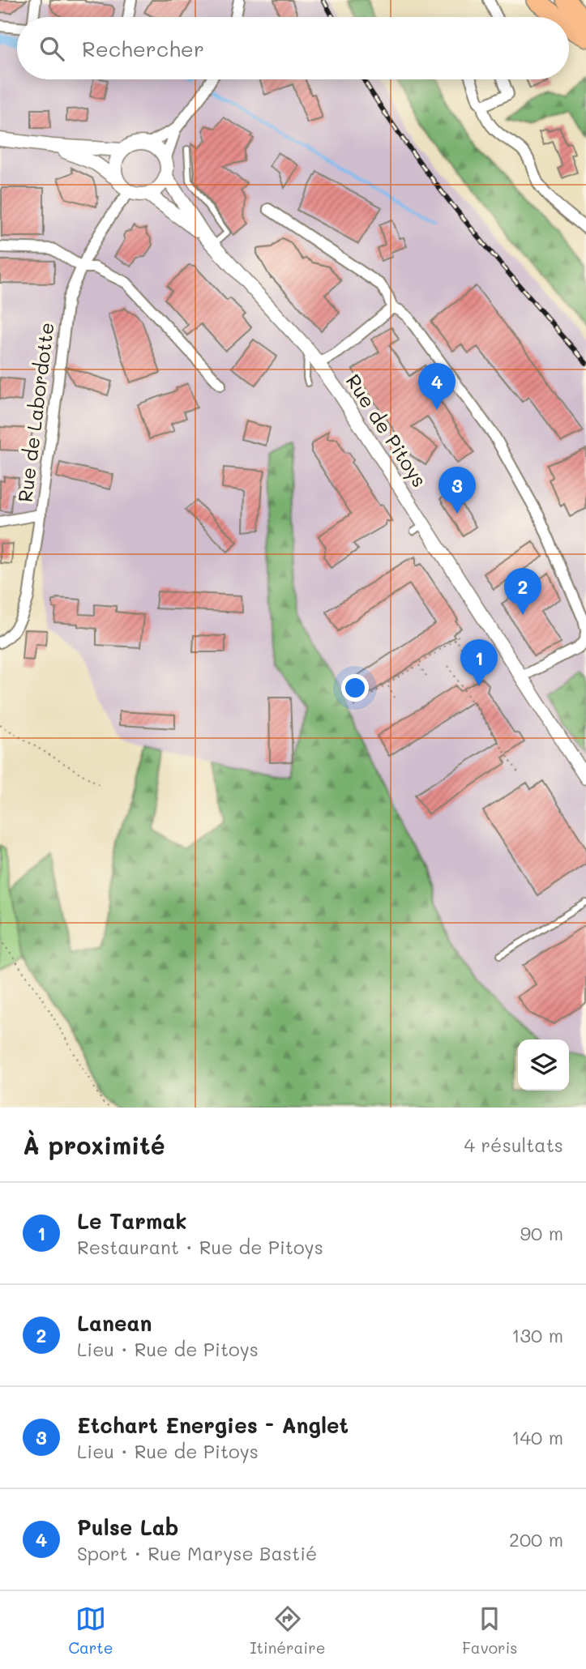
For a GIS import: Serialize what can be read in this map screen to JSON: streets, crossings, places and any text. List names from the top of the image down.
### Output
{
  "streets": {
    "street": ["Rue de Labordotte", "Rue de Pitoys"]
  },
  "page": {
    "search": "Rechercher",
    "pins": [
      "4",
      "3",
      "2",
      "1"
    ],
    "heading": ["À proximité", "4 résultats"],
    "list": [
      {
        "mark": "1",
        "name": "Le Tarmak",
        "note": "Restaurant · Rue de Pitoys",
        "value": "90 m"
      },
      {
        "mark": "2",
        "name": "Lanean",
        "note": "Lieu · Rue de Pitoys",
        "value": "130 m"
      },
      {
        "mark": "3",
        "name": "Etchart Energies - Anglet",
        "note": "Lieu · Rue de Pitoys",
        "value": "140 m"
      },
      {
        "mark": "4",
        "name": "Pulse Lab",
        "note": "Sport · Rue Maryse Bastié",
        "value": "200 m"
      }
    ],
    "nav": ["Carte", "Itinéraire", "Favoris"]
  }
}
